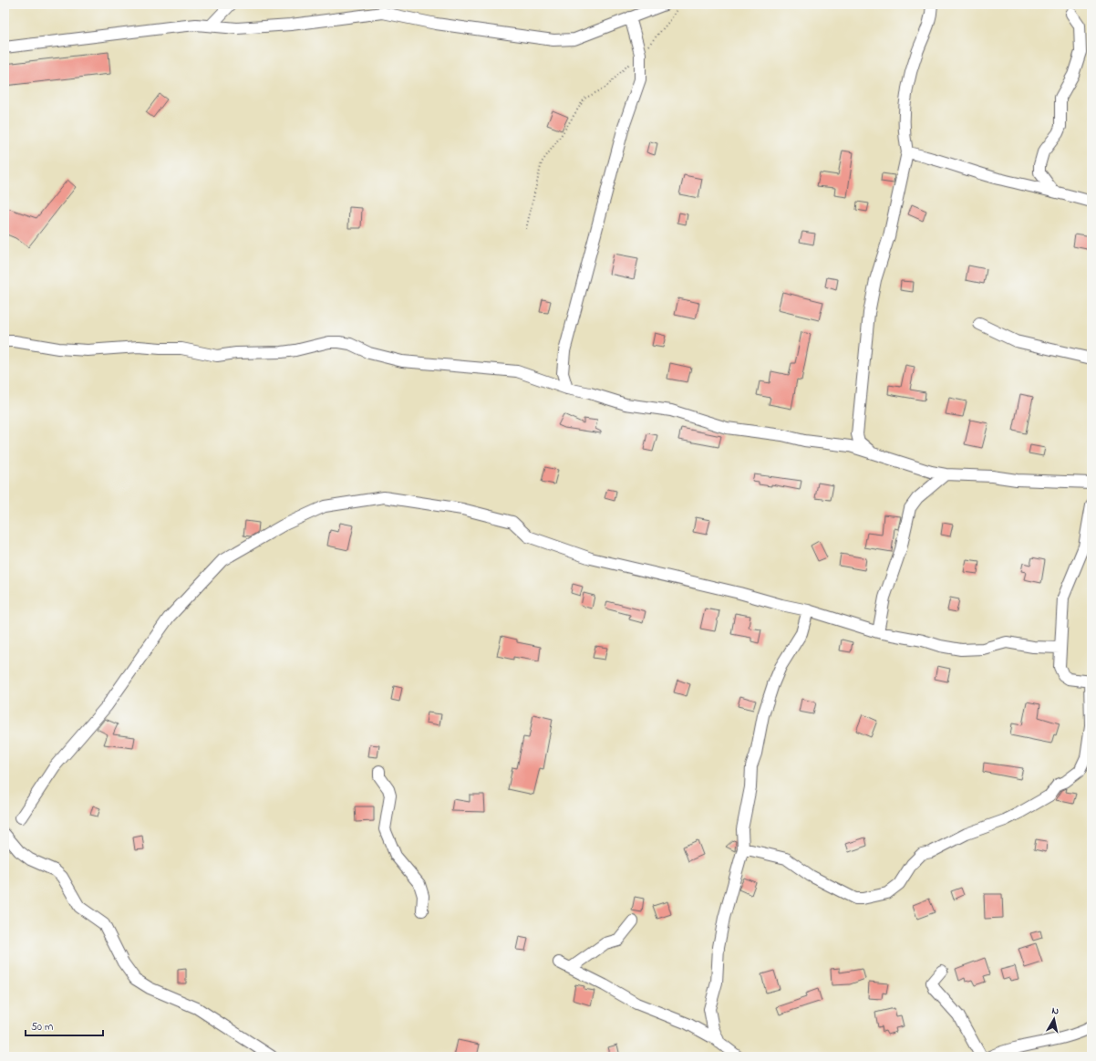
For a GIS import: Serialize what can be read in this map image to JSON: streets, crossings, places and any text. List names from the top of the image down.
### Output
{
  "scale_bar": "50 m",
  "north": "top"
}
